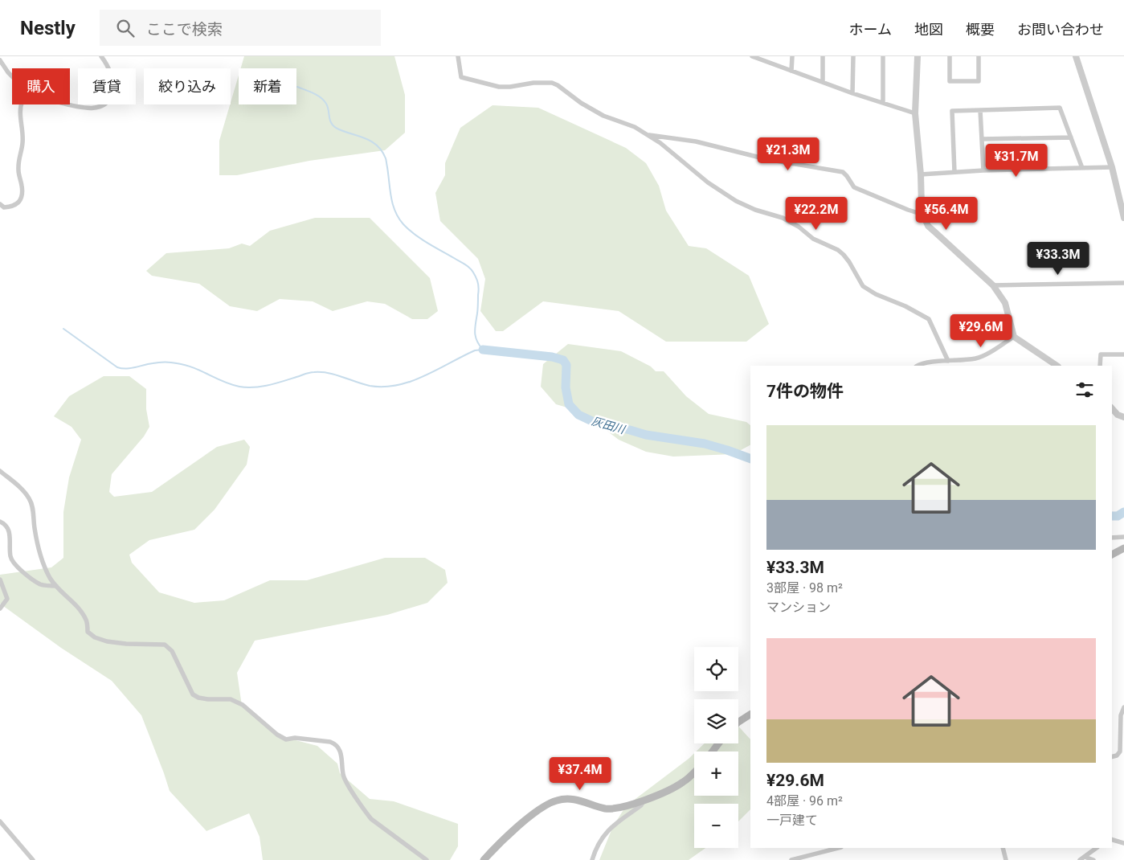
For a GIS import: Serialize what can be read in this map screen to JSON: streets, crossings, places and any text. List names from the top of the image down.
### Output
{
  "water": ["灰田川"],
  "page": {
    "header": "Nestly",
    "search": "ここで検索",
    "nav": [
      "ホーム",
      "地図",
      "概要",
      "お問い合わせ"
    ],
    "chip": [
      "購入",
      "賃貸",
      "絞り込み",
      "新着"
    ],
    "price": [
      "¥21.3M",
      "¥31.7M",
      "¥22.2M",
      "¥56.4M",
      "¥33.3M",
      "¥29.6M",
      "¥37.4M"
    ],
    "heading": "7件の物件",
    "list": [
      {
        "name": "¥33.3M",
        "note": "3部屋 · 98 m² · マンション"
      },
      {
        "name": "¥29.6M",
        "note": "4部屋 · 96 m² · 一戸建て"
      }
    ],
    "map_buttons": ["+", "−"]
  }
}
